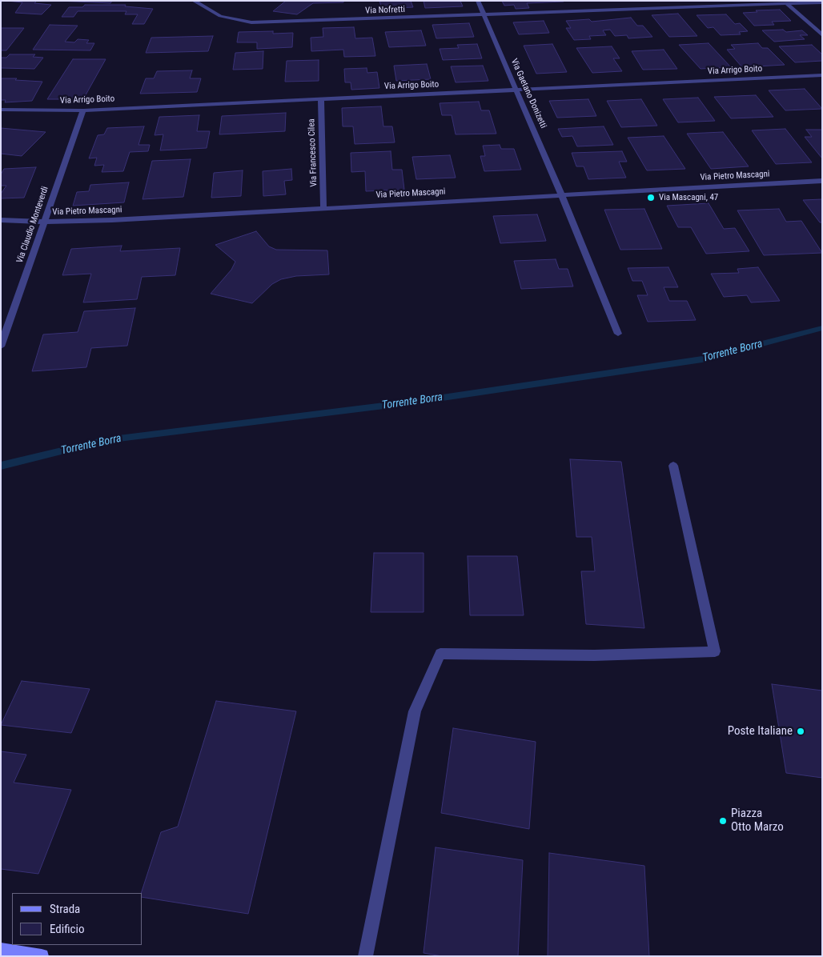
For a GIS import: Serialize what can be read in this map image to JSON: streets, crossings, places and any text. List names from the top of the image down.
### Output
{
  "streets": {
    "street": [
      "Via Nofretti",
      "Via Arrigo Boito",
      "Via Gaetano Donizetti",
      "Via Francesco Cilea",
      "Via Pietro Mascagni",
      "Via Claudio Monteverdi"
    ]
  },
  "crossings": [
    ["Via Nofretti", "Via Gaetano Donizetti"],
    ["Via Arrigo Boito", "Via Gaetano Donizetti"],
    ["Via Arrigo Boito", "Via Francesco Cilea"],
    ["Via Arrigo Boito", "Via Claudio Monteverdi"],
    ["Via Gaetano Donizetti", "Via Pietro Mascagni"],
    ["Via Francesco Cilea", "Via Pietro Mascagni"],
    ["Via Pietro Mascagni", "Via Claudio Monteverdi"]
  ],
  "water": ["Torrente Borra"],
  "places": ["Via Mascagni, 47", "Poste Italiane", "Piazza Otto Marzo"],
  "legend": ["Strada", "Edificio"]
}
